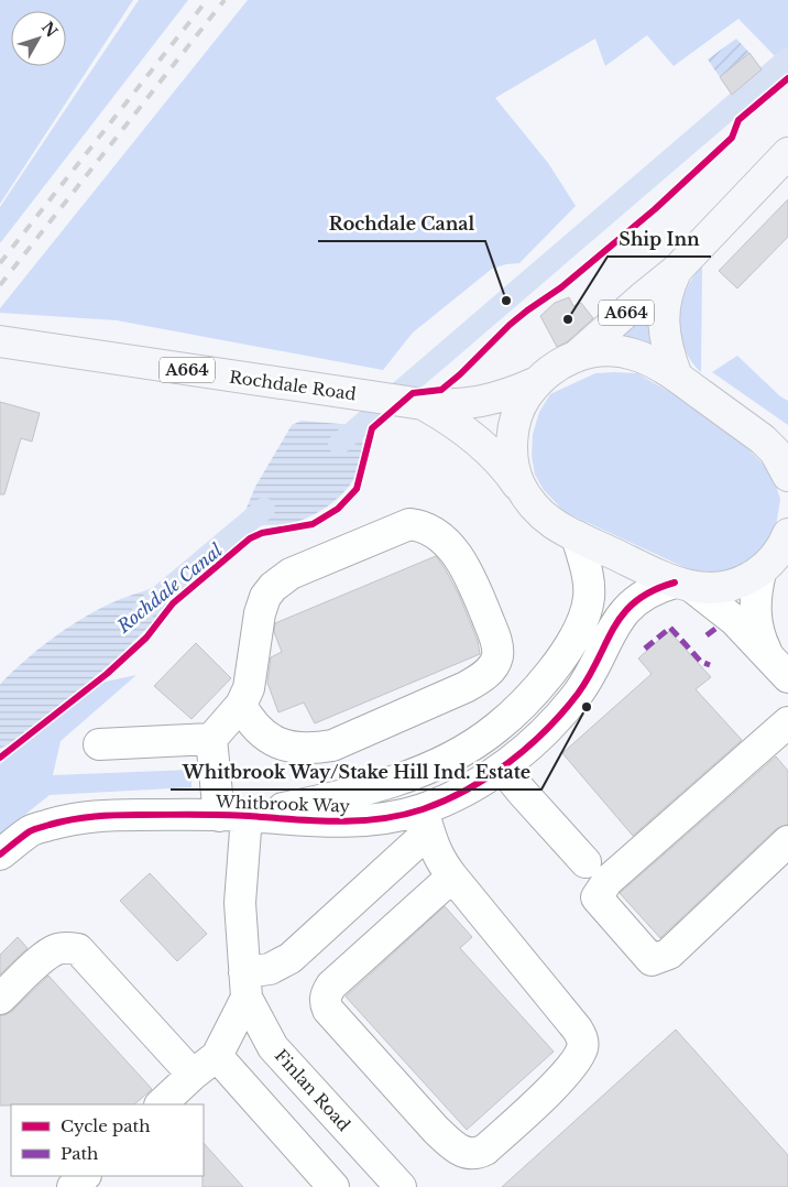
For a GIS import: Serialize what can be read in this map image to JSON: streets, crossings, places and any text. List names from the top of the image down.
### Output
{
  "streets": {
    "main road": ["A664", "Rochdale Road"],
    "street": ["Whitbrook Way", "Finlan Road"]
  },
  "crossings": [
    ["Whitbrook Way", "Finlan Road"]
  ],
  "water": ["Rochdale Canal"],
  "places": ["Rochdale Canal", "Ship Inn", "Whitbrook Way/Stake Hill Ind. Estate"],
  "legend": ["Cycle path", "Path"],
  "north": "top right"
}
